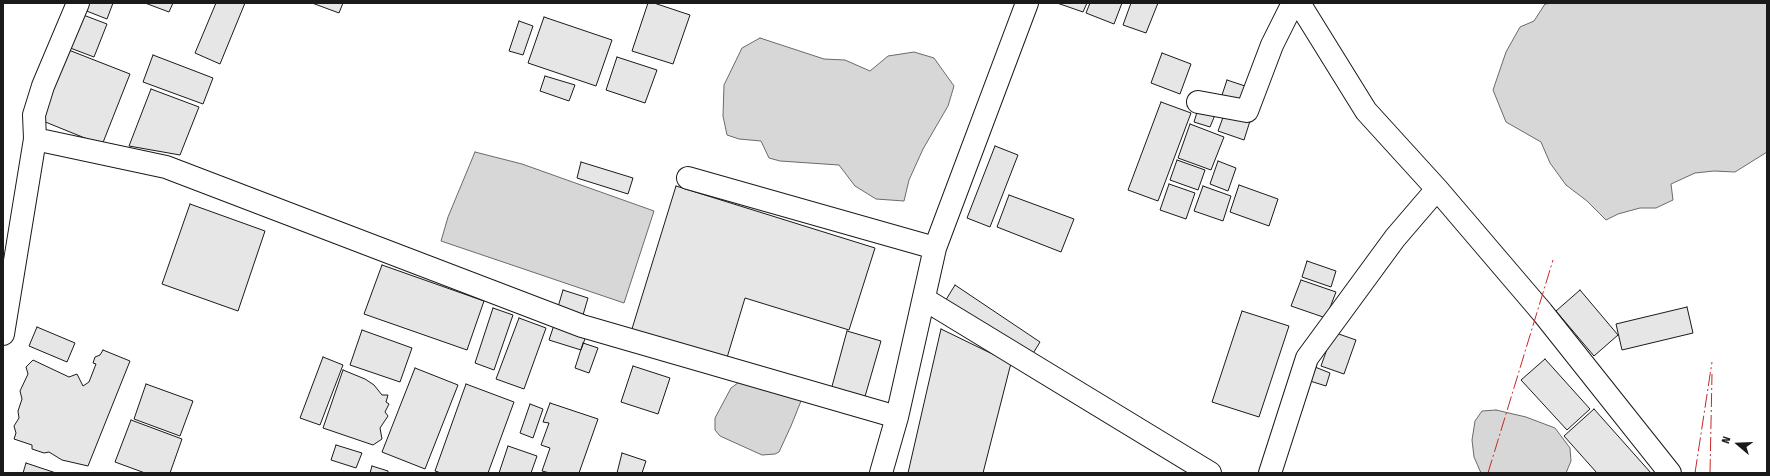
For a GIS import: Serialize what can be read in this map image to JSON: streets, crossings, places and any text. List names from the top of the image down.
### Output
{
  "north": "left"
}
